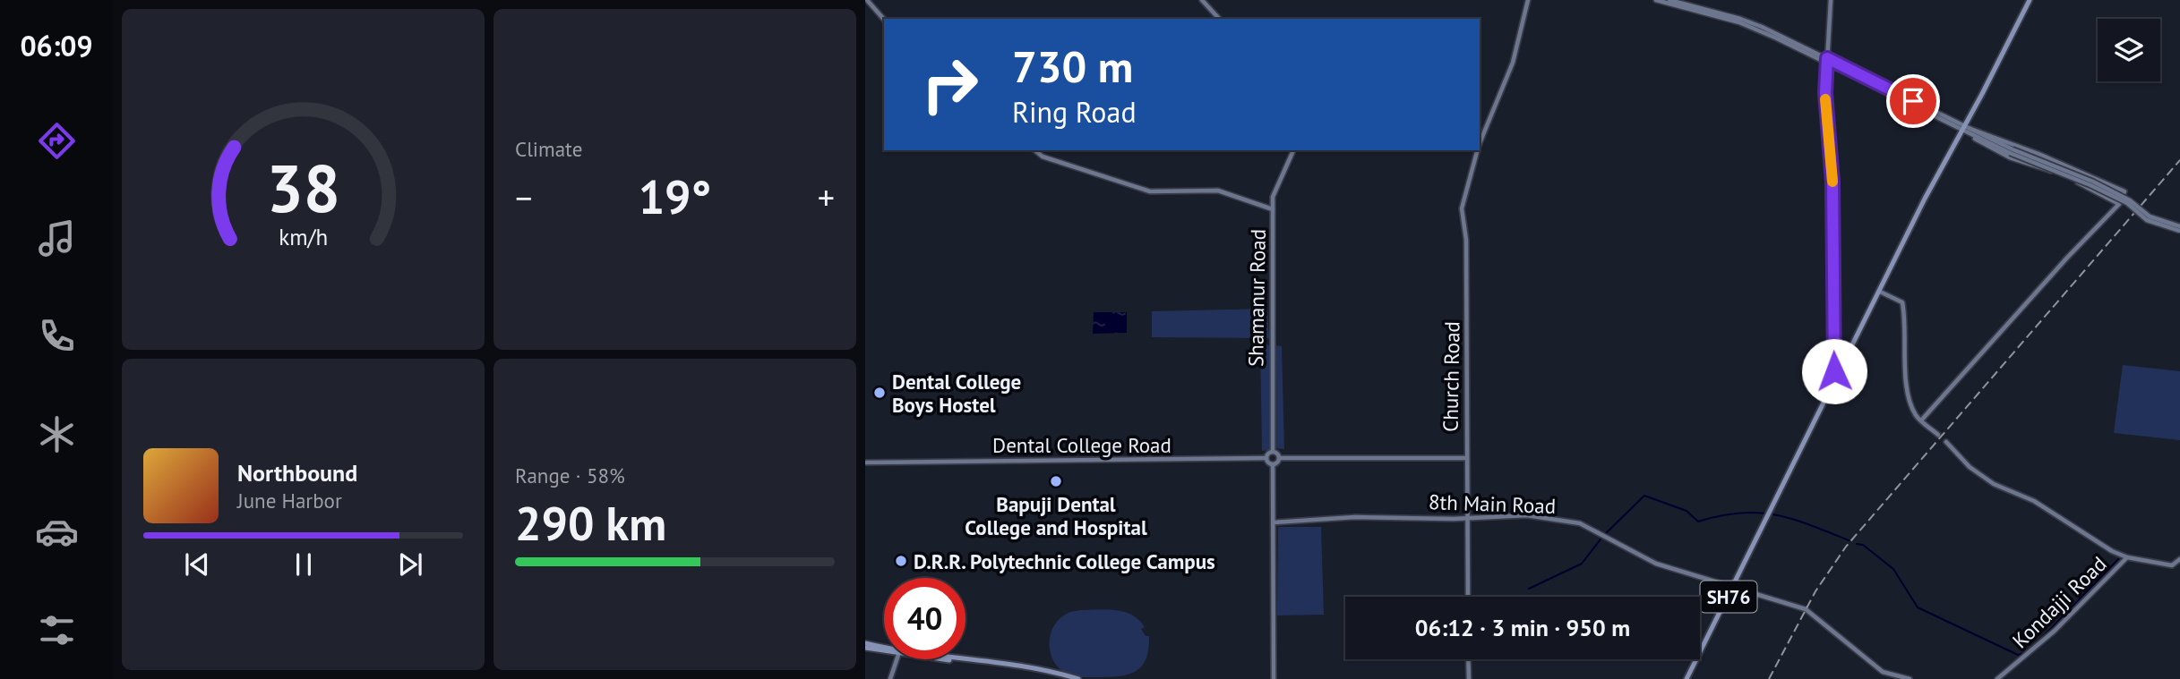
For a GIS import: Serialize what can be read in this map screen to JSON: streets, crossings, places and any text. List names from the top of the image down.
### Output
{
  "streets": {
    "main road": ["SH76"],
    "street": [
      "Shamanur Road",
      "Church Road",
      "Dental College Road",
      "8th Main Road",
      "Kondajji Road"
    ]
  },
  "crossings": [
    ["Church Road", "8th Main Road"],
    ["8th Main Road", "SH76"]
  ],
  "places": ["Dental College Boys Hostel", "Bapuji Dental College and Hospital", "D.R.R. Polytechnic College Campus"],
  "page": {
    "tabs": "06:09",
    "tile": [
      "Climate",
      ["Range · 58%", "290 km"]
    ],
    "turn": ["730 m", "Ring Road"],
    "heat": ["−", "19°", "+"],
    "song": ["Northbound", "June Harbor"],
    "limit": "40",
    "trip": "06:12 · 3 min · 950 m",
    "gauge": ["38", "km/h"]
  }
}
